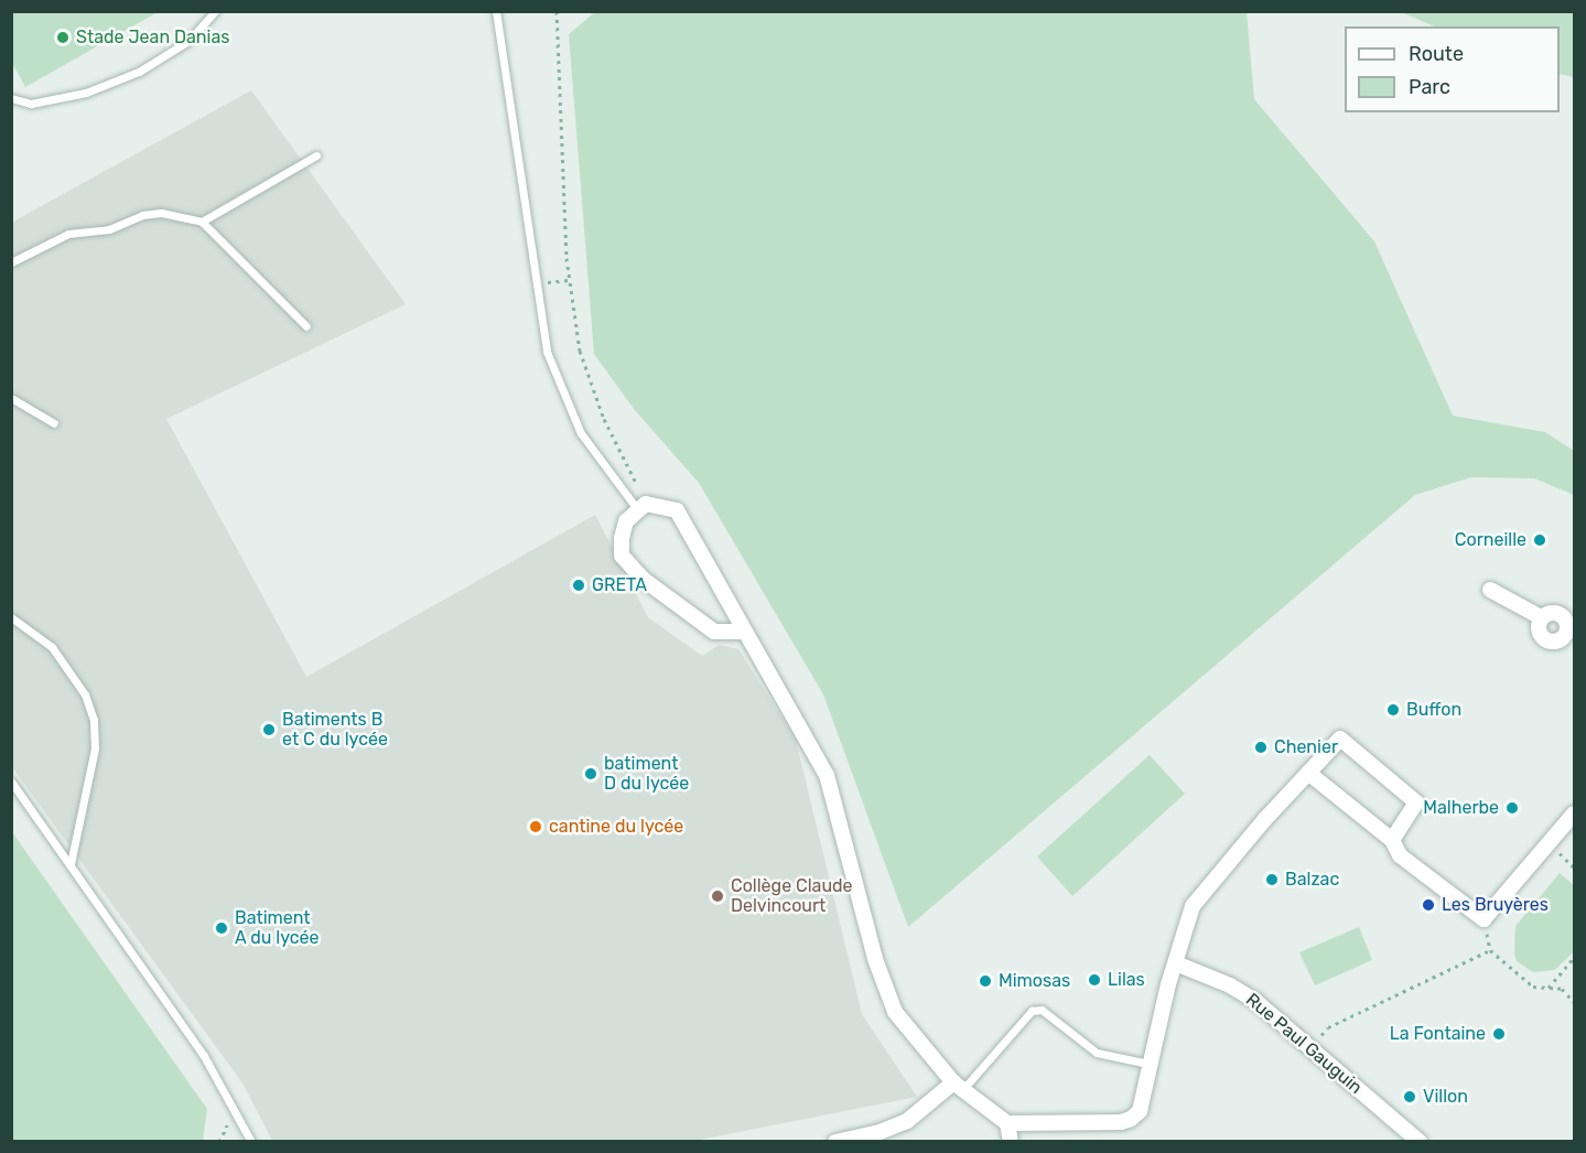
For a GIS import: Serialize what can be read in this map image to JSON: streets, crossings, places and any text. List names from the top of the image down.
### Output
{
  "streets": {
    "street": ["Rue Paul Gauguin"]
  },
  "places": [
    "Stade Jean Danias",
    "Corneille",
    "GRETA",
    "Buffon",
    "Batiments B et C du lycée",
    "Chenier",
    "batiment D du lycée",
    "Malherbe",
    "cantine du lycée",
    "Balzac",
    "Collège Claude Delvincourt",
    "Les Bruyères",
    "Batiment A du lycée",
    "Lilas",
    "Mimosas",
    "La Fontaine",
    "Villon"
  ],
  "legend": ["Route", "Parc"]
}
